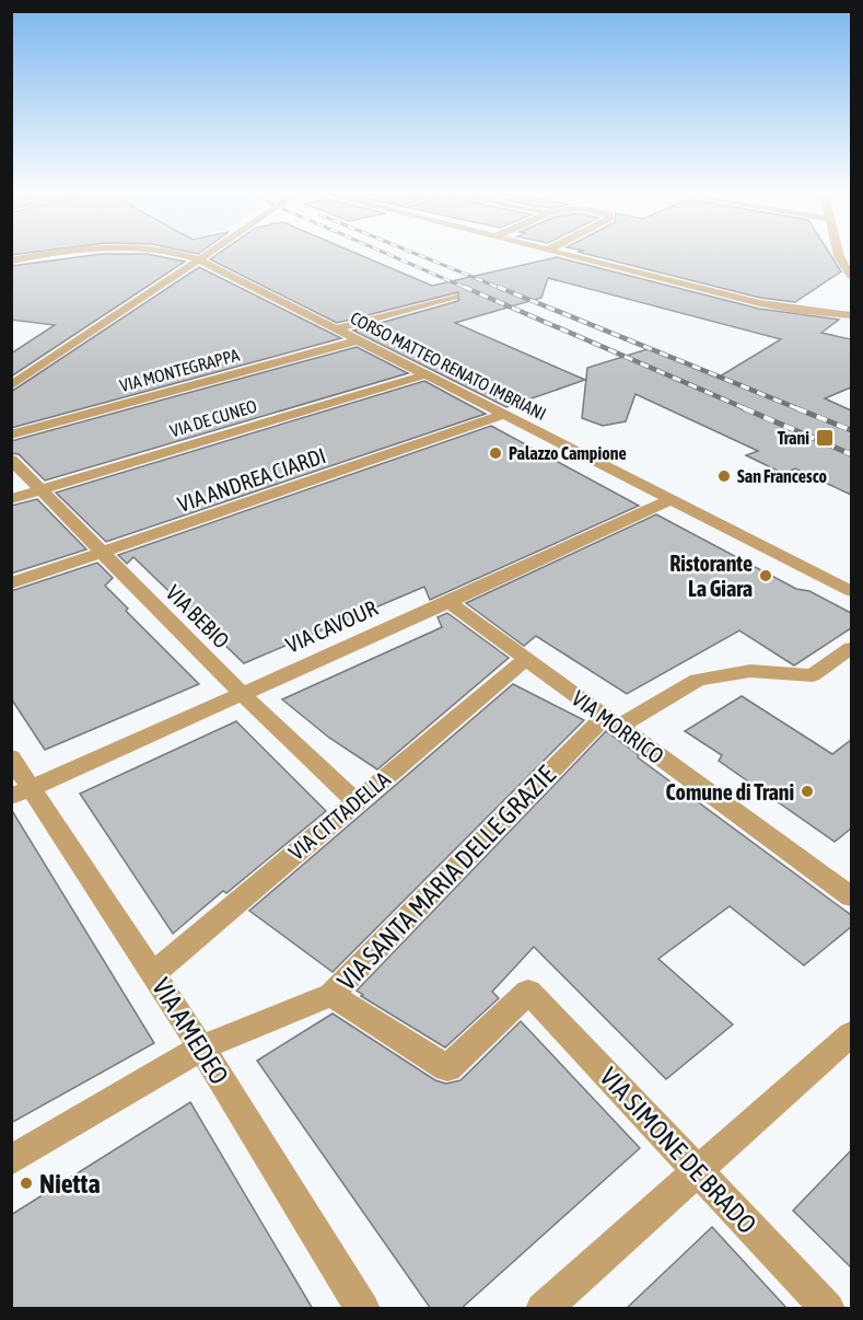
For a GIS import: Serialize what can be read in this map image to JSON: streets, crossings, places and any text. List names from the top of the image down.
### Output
{
  "streets": {
    "street": [
      "CORSO MATTEO RENATO IMBRIANI",
      "VIA MONTEGRAPPA",
      "VIA DE CUNEO",
      "VIA ANDREA CIARDI",
      "VIA BEBIO",
      "VIA CAVOUR",
      "VIA MORRICO",
      "VIA CITTADELLA",
      "VIA SANTA MARIA DELLE GRAZIE",
      "VIA AMEDEO",
      "VIA SIMONE DE BRADO"
    ]
  },
  "crossings": [
    ["CORSO MATTEO RENATO IMBRIANI", "VIA MONTEGRAPPA"],
    ["CORSO MATTEO RENATO IMBRIANI", "VIA DE CUNEO"],
    ["CORSO MATTEO RENATO IMBRIANI", "VIA ANDREA CIARDI"],
    ["CORSO MATTEO RENATO IMBRIANI", "VIA CAVOUR"],
    ["VIA DE CUNEO", "VIA BEBIO"],
    ["VIA ANDREA CIARDI", "VIA BEBIO"],
    ["VIA BEBIO", "VIA CAVOUR"],
    ["VIA BEBIO", "VIA CITTADELLA"],
    ["VIA CAVOUR", "VIA MORRICO"],
    ["VIA CAVOUR", "VIA AMEDEO"],
    ["VIA MORRICO", "VIA CITTADELLA"],
    ["VIA MORRICO", "VIA SANTA MARIA DELLE GRAZIE"],
    ["VIA CITTADELLA", "VIA AMEDEO"],
    ["VIA SANTA MARIA DELLE GRAZIE", "VIA AMEDEO"],
    ["VIA SANTA MARIA DELLE GRAZIE", "VIA SIMONE DE BRADO"]
  ],
  "places": {
    "transit": ["Trani"],
    "other": [
      "Palazzo Campione",
      "San Francesco",
      "Ristorante La Giara",
      "Comune di Trani",
      "Nietta"
    ]
  }
}
